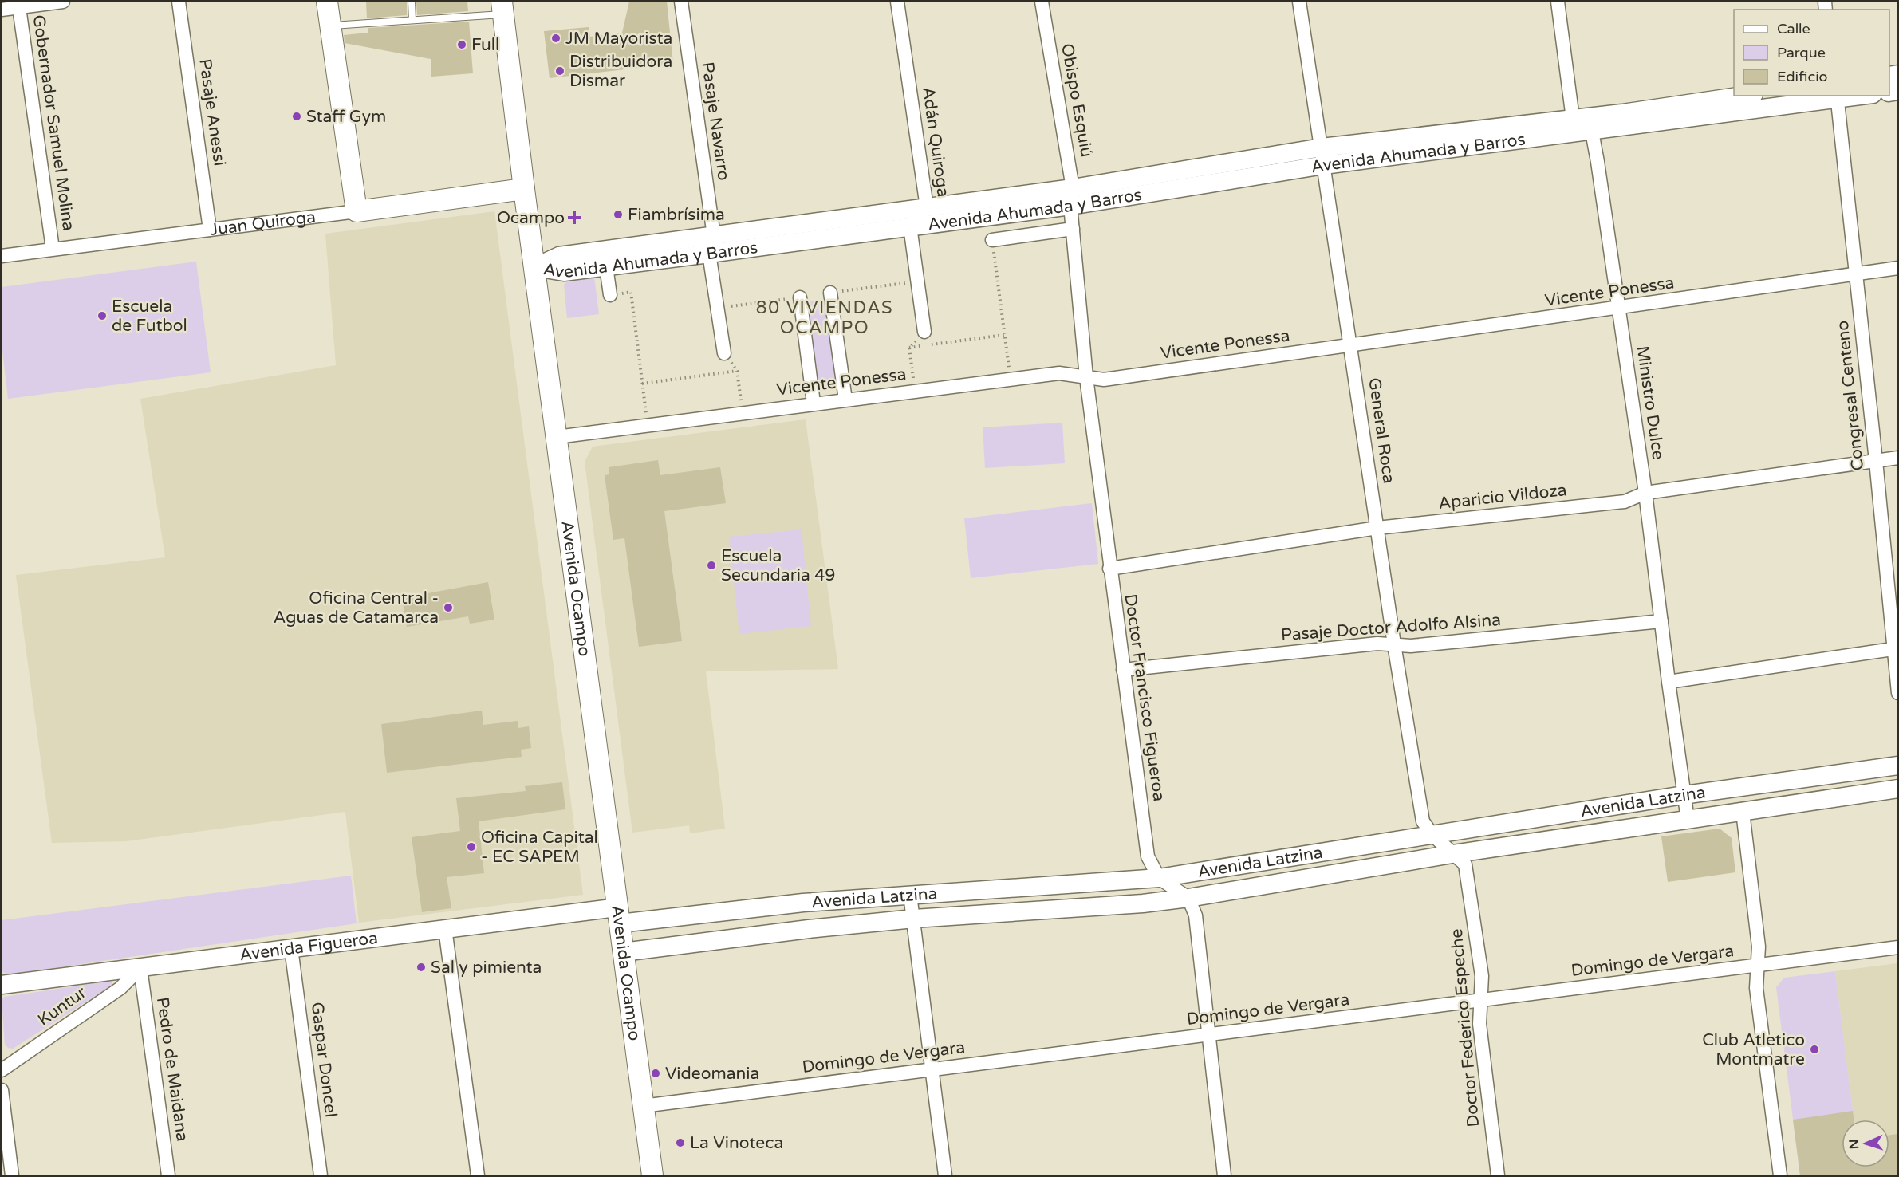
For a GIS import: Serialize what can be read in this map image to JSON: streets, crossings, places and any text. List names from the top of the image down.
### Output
{
  "streets": {
    "main road": [
      "Avenida Ahumada y Barros",
      "Juan Quiroga",
      "Avenida Ocampo",
      "Avenida Latzina",
      "Avenida Figueroa"
    ],
    "street": [
      "Obispo Esquiú",
      "Pasaje Anessi",
      "Pasaje Navarro",
      "Gobernador Samuel Molina",
      "Adán Quiroga",
      "Vicente Ponessa",
      "Congresal Centeno",
      "Ministro Dulce",
      "General Roca",
      "Aparicio Vildoza",
      "Pasaje Doctor Adolfo Alsina",
      "Doctor Francisco Figueroa",
      "Domingo de Vergara",
      "Kuntur",
      "Doctor Federico Espeche",
      "Gaspar Doncel",
      "Pedro de Maidana"
    ]
  },
  "crossings": [
    ["Obispo Esquiú", "Avenida Ahumada y Barros"],
    ["Obispo Esquiú", "Doctor Francisco Figueroa"],
    ["Pasaje Anessi", "Juan Quiroga"],
    ["Pasaje Navarro", "Avenida Ahumada y Barros"],
    ["Gobernador Samuel Molina", "Juan Quiroga"],
    ["Adán Quiroga", "Avenida Ahumada y Barros"],
    ["Avenida Ahumada y Barros", "Congresal Centeno"],
    ["Avenida Ahumada y Barros", "Ministro Dulce"],
    ["Avenida Ahumada y Barros", "General Roca"],
    ["Avenida Ahumada y Barros", "Avenida Ocampo"],
    ["Avenida Ahumada y Barros", "Doctor Francisco Figueroa"],
    ["Juan Quiroga", "Avenida Ocampo"],
    ["Vicente Ponessa", "Congresal Centeno"],
    ["Vicente Ponessa", "Ministro Dulce"],
    ["Vicente Ponessa", "General Roca"],
    ["Vicente Ponessa", "Avenida Ocampo"],
    ["Vicente Ponessa", "Doctor Francisco Figueroa"],
    ["Congresal Centeno", "Aparicio Vildoza"],
    ["Ministro Dulce", "Aparicio Vildoza"],
    ["Ministro Dulce", "Pasaje Doctor Adolfo Alsina"],
    ["Ministro Dulce", "Avenida Latzina"],
    ["General Roca", "Aparicio Vildoza"],
    ["General Roca", "Pasaje Doctor Adolfo Alsina"],
    ["General Roca", "Avenida Latzina"],
    ["General Roca", "Doctor Federico Espeche"],
    ["Aparicio Vildoza", "Doctor Francisco Figueroa"],
    ["Avenida Ocampo", "Avenida Latzina"],
    ["Avenida Ocampo", "Avenida Figueroa"],
    ["Avenida Ocampo", "Domingo de Vergara"],
    ["Pasaje Doctor Adolfo Alsina", "Doctor Francisco Figueroa"],
    ["Doctor Francisco Figueroa", "Avenida Latzina"],
    ["Avenida Latzina", "Avenida Figueroa"],
    ["Avenida Latzina", "Doctor Federico Espeche"],
    ["Avenida Figueroa", "Kuntur"],
    ["Avenida Figueroa", "Gaspar Doncel"],
    ["Avenida Figueroa", "Pedro de Maidana"],
    ["Domingo de Vergara", "Doctor Federico Espeche"],
    ["Kuntur", "Pedro de Maidana"]
  ],
  "districts": ["80 VIVIENDAS OCAMPO"],
  "places": {
    "other": [
      "JM Mayorista",
      "Full",
      "Distribuidora Dismar",
      "Staff Gym",
      "Fiambrísima",
      "Escuela de Futbol",
      "Escuela Secundaria 49",
      "Oficina Central - Aguas de Catamarca",
      "Oficina Capital - EC SAPEM",
      "Sal y pimienta",
      "Club Atletico Montmatre",
      "Videomania",
      "La Vinoteca"
    ],
    "health": ["Ocampo"]
  },
  "legend": ["Calle", "Parque", "Edificio"],
  "north": "left"
}
